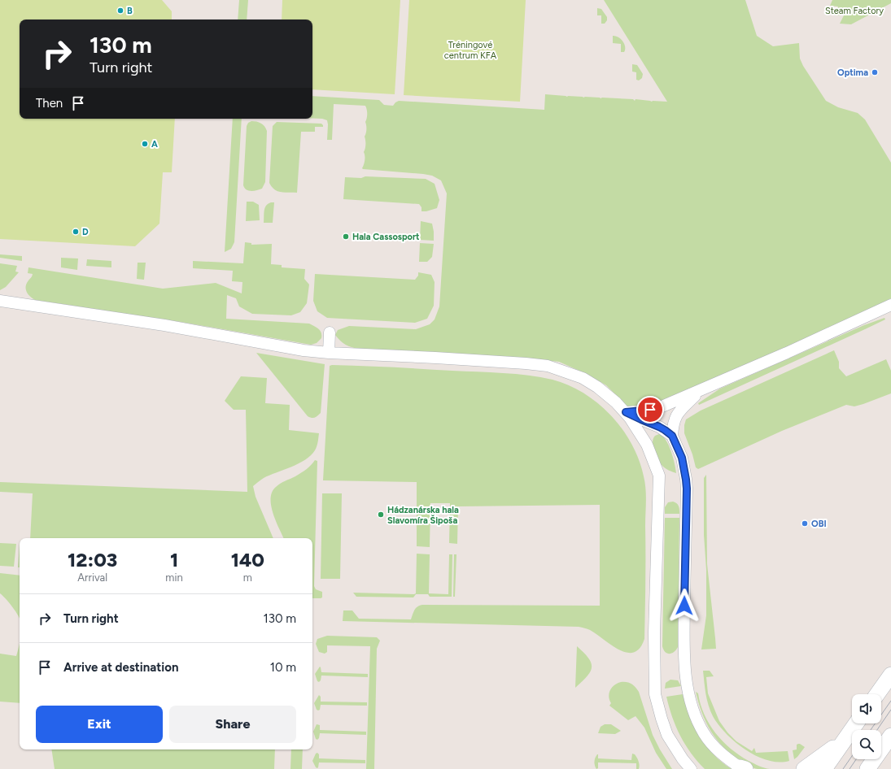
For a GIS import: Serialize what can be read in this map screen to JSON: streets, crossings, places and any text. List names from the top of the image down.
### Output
{
  "parks": ["Steam Factory", "Tréningové centrum KFA"],
  "places": [
    "B",
    "Optima",
    "A",
    "D",
    "Hala Cassosport",
    "Hádzanárska hala Slavomíra Šipoša",
    "OBI"
  ],
  "page": {
    "turn": ["130 m", "Turn right"],
    "then": "Then",
    "eta": [
      "12:03",
      "Arrival",
      "1",
      "min",
      "140",
      "m"
    ],
    "list": [
      {
        "name": "Turn right",
        "value": "130 m"
      },
      {
        "name": "Arrive at destination",
        "value": "10 m"
      }
    ],
    "buttons": ["Exit", "Share"]
  }
}
